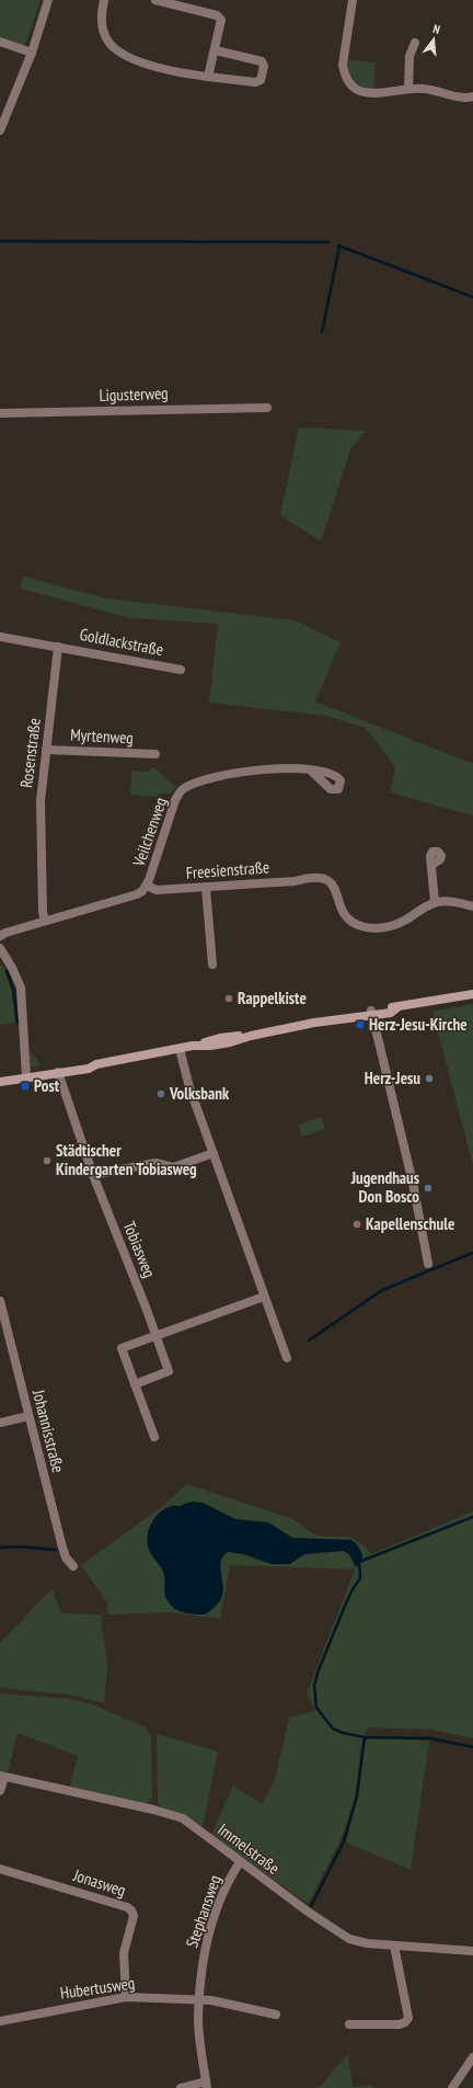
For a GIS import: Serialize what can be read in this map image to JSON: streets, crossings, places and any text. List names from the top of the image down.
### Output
{
  "streets": {
    "street": [
      "Ligusterweg",
      "Goldlackstraße",
      "Myrtenweg",
      "Rosenstraße",
      "Veilchenweg",
      "Freesienstraße",
      "Tobiasweg",
      "Johannisstraße",
      "Immelstraße",
      "Jonasweg",
      "Stephansweg",
      "Hubertusweg"
    ]
  },
  "crossings": [
    ["Goldlackstraße", "Rosenstraße"],
    ["Myrtenweg", "Rosenstraße"],
    ["Veilchenweg", "Freesienstraße"],
    ["Immelstraße", "Stephansweg"],
    ["Jonasweg", "Hubertusweg"],
    ["Stephansweg", "Hubertusweg"]
  ],
  "places": {
    "other": [
      "Rappelkiste",
      "Herz-Jesu",
      "Volksbank",
      "Städtischer Kindergarten Tobiasweg",
      "Jugendhaus Don Bosco",
      "Kapellenschule"
    ],
    "transit": ["Herz-Jesu-Kirche", "Post"]
  },
  "north": "top"
}
